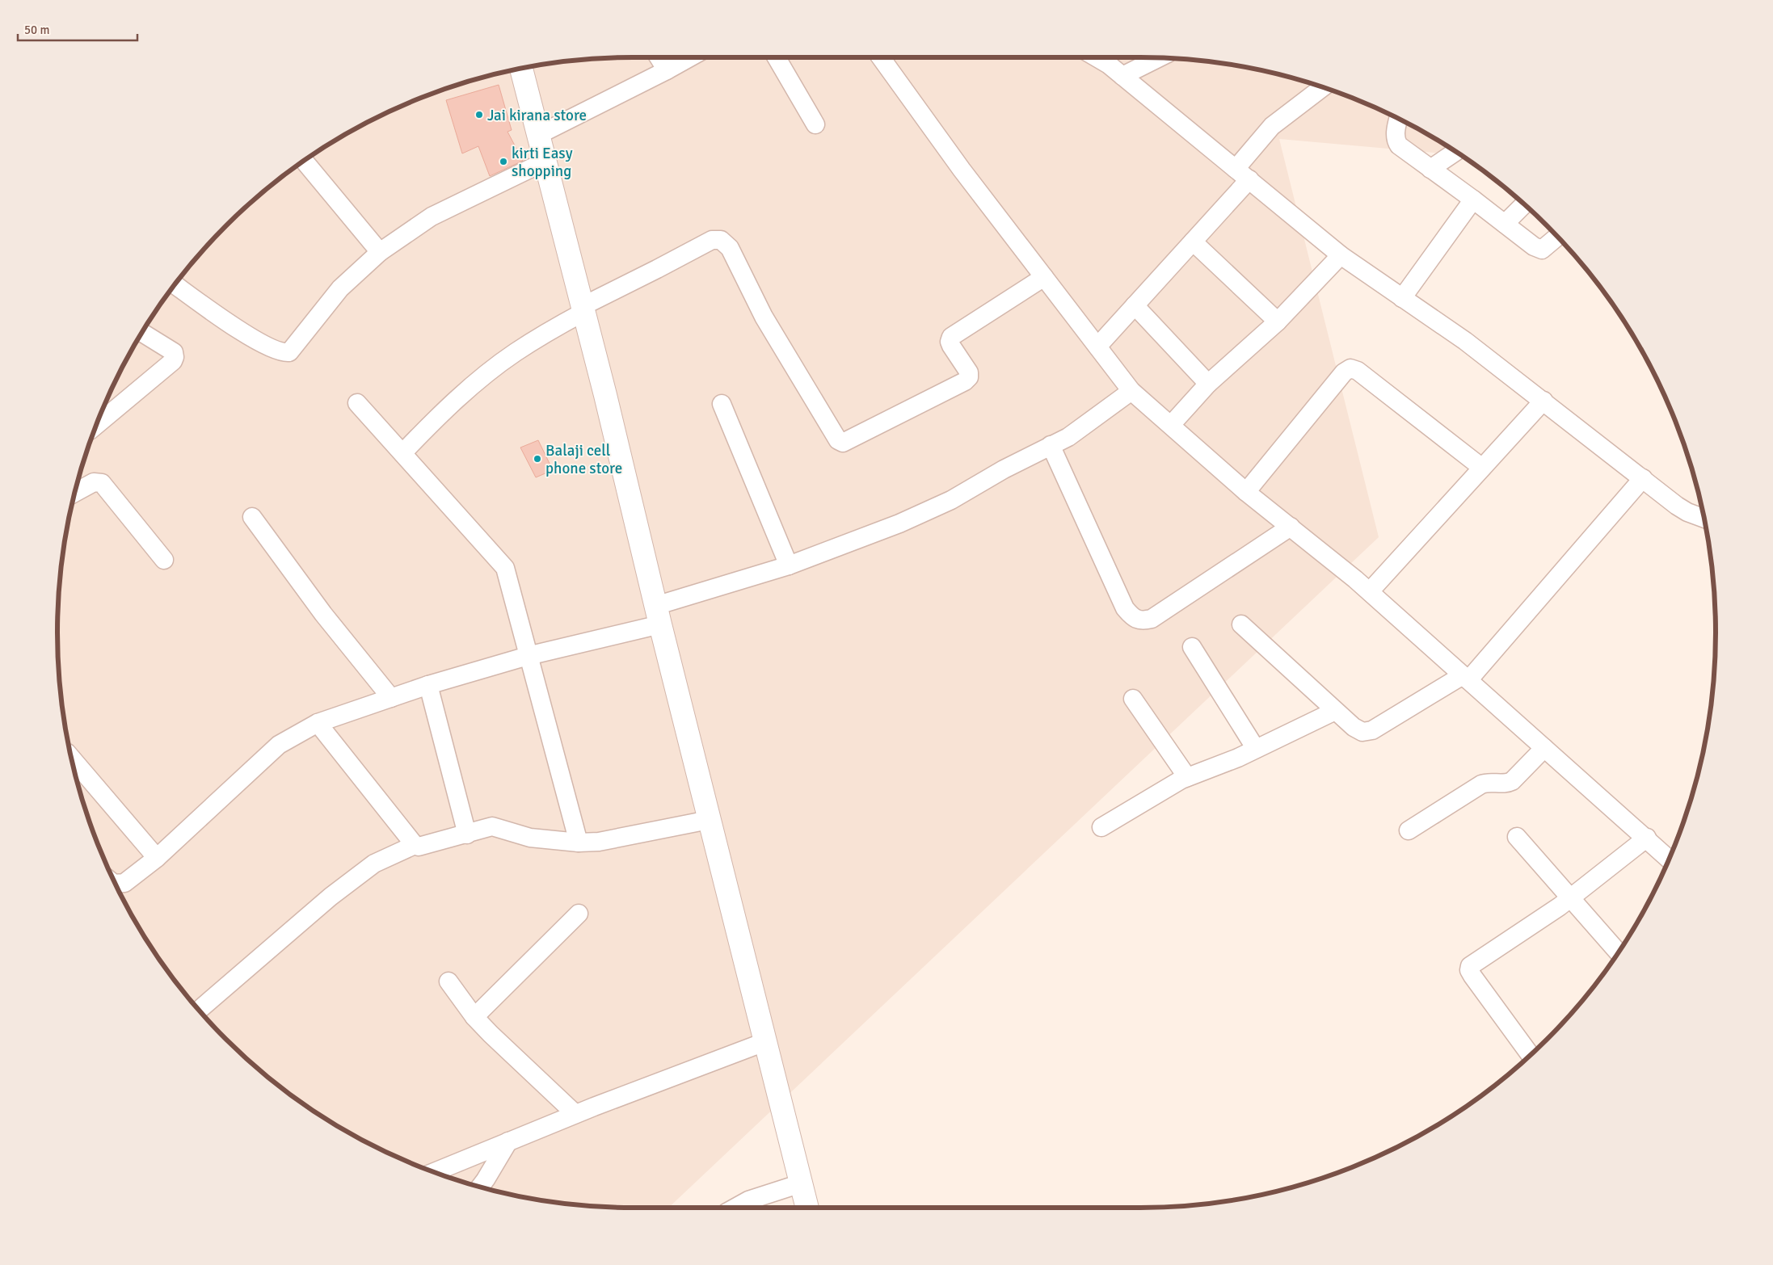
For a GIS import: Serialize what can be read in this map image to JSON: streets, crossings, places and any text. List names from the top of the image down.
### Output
{
  "places": ["Jai kirana store", "kirti Easy shopping", "Balaji cell phone store"],
  "scale_bar": "50 m"
}
